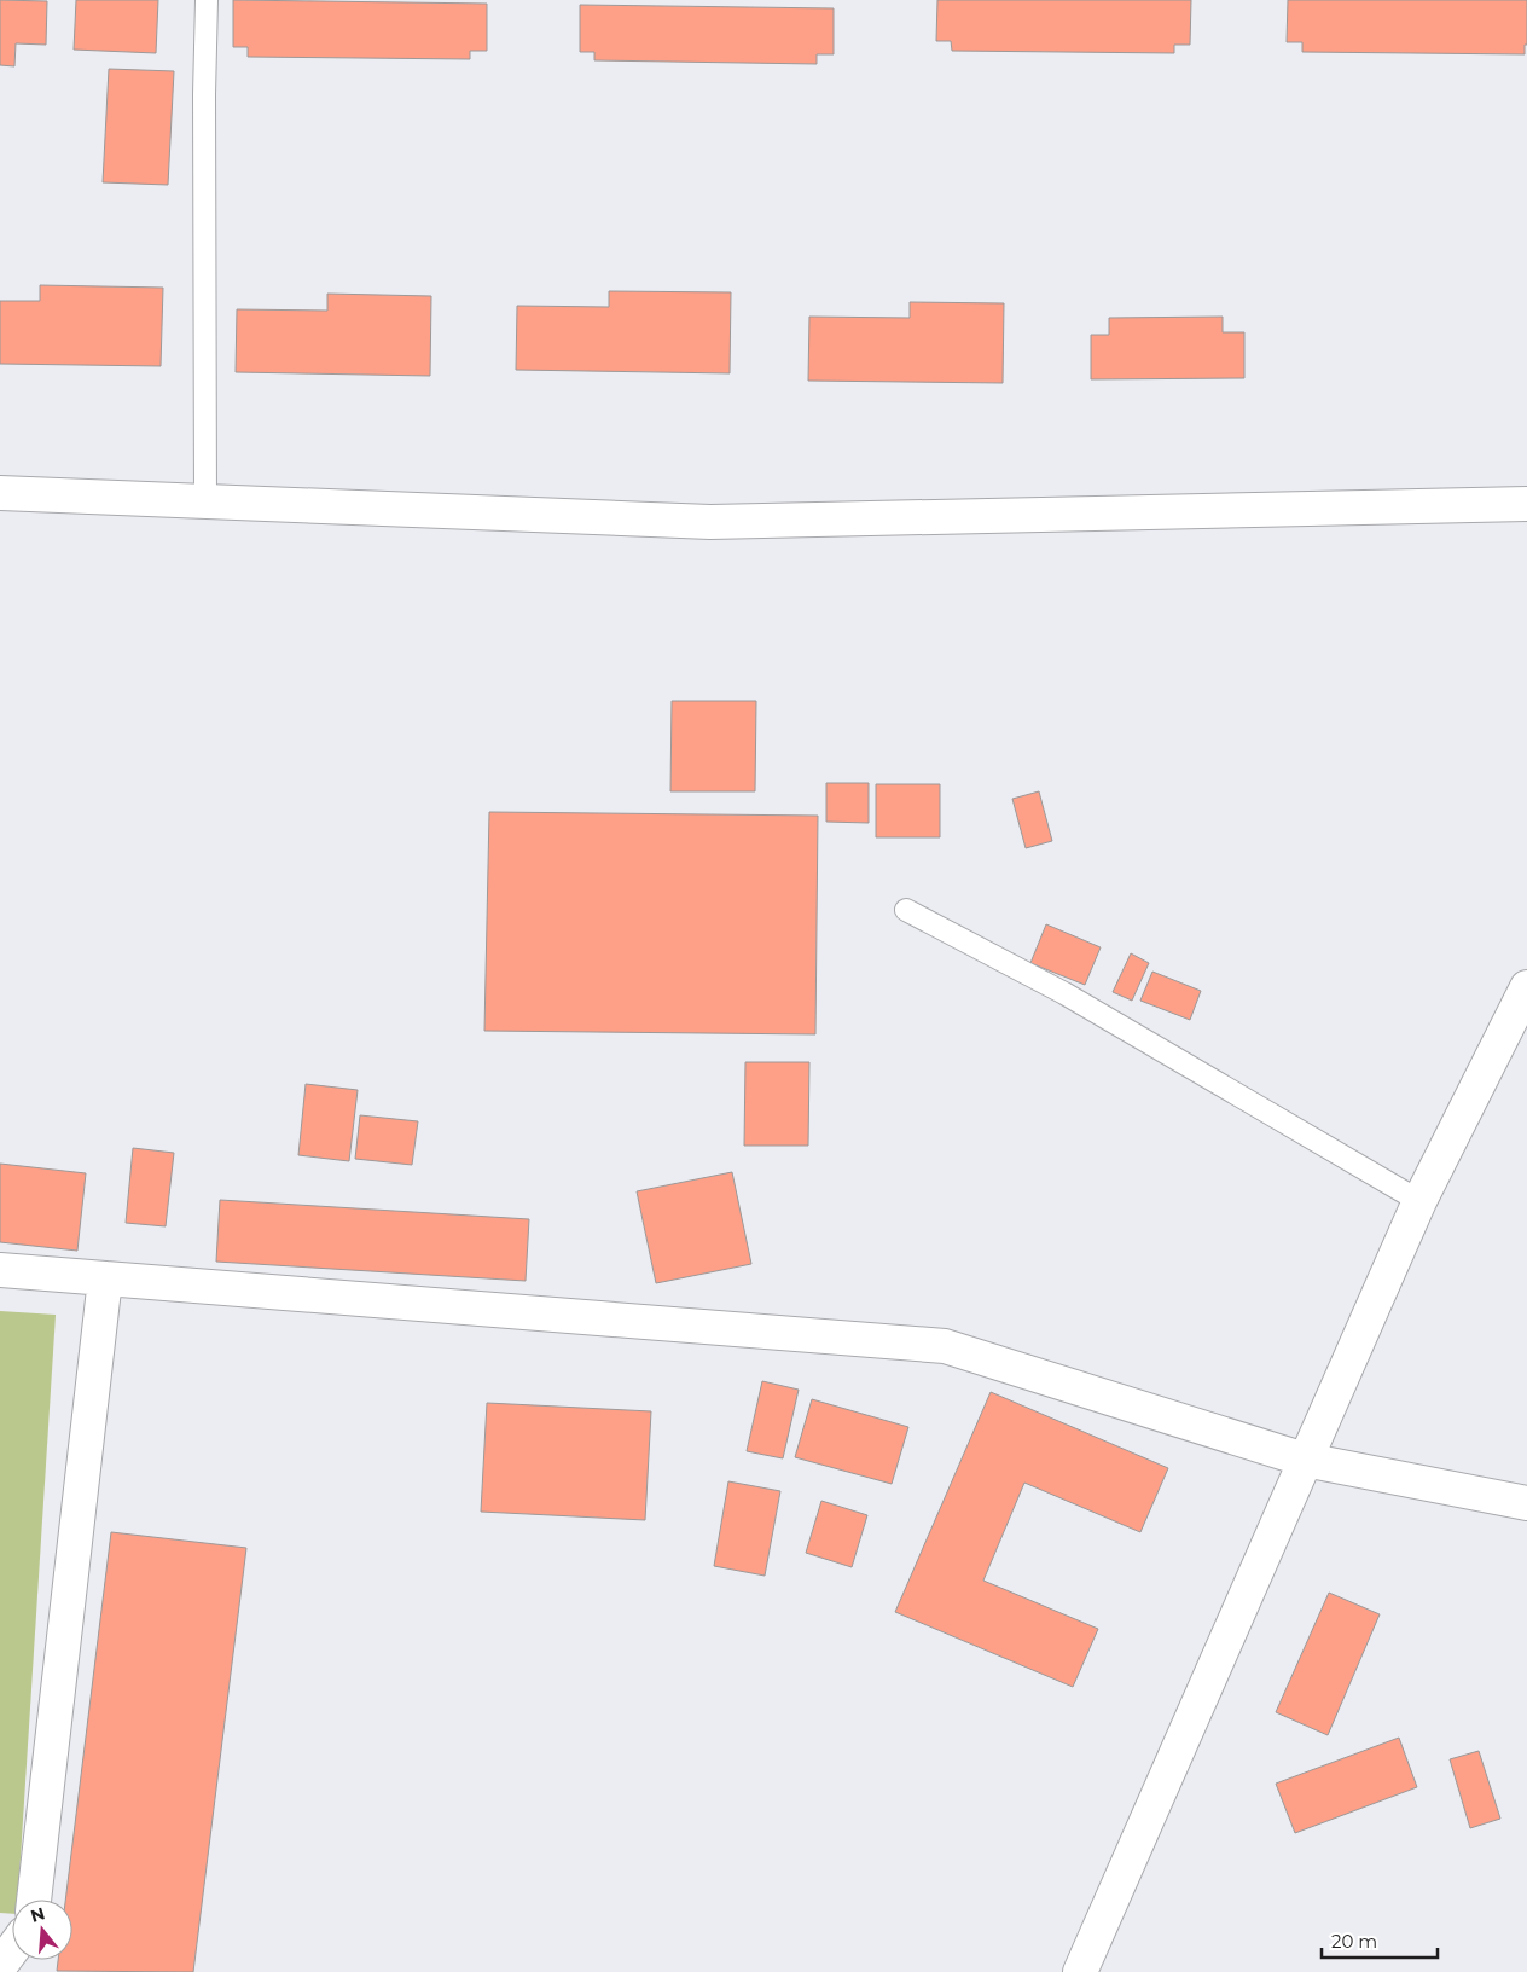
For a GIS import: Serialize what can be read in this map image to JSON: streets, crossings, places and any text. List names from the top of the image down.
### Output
{
  "scale_bar": "20 m",
  "north": "top"
}
